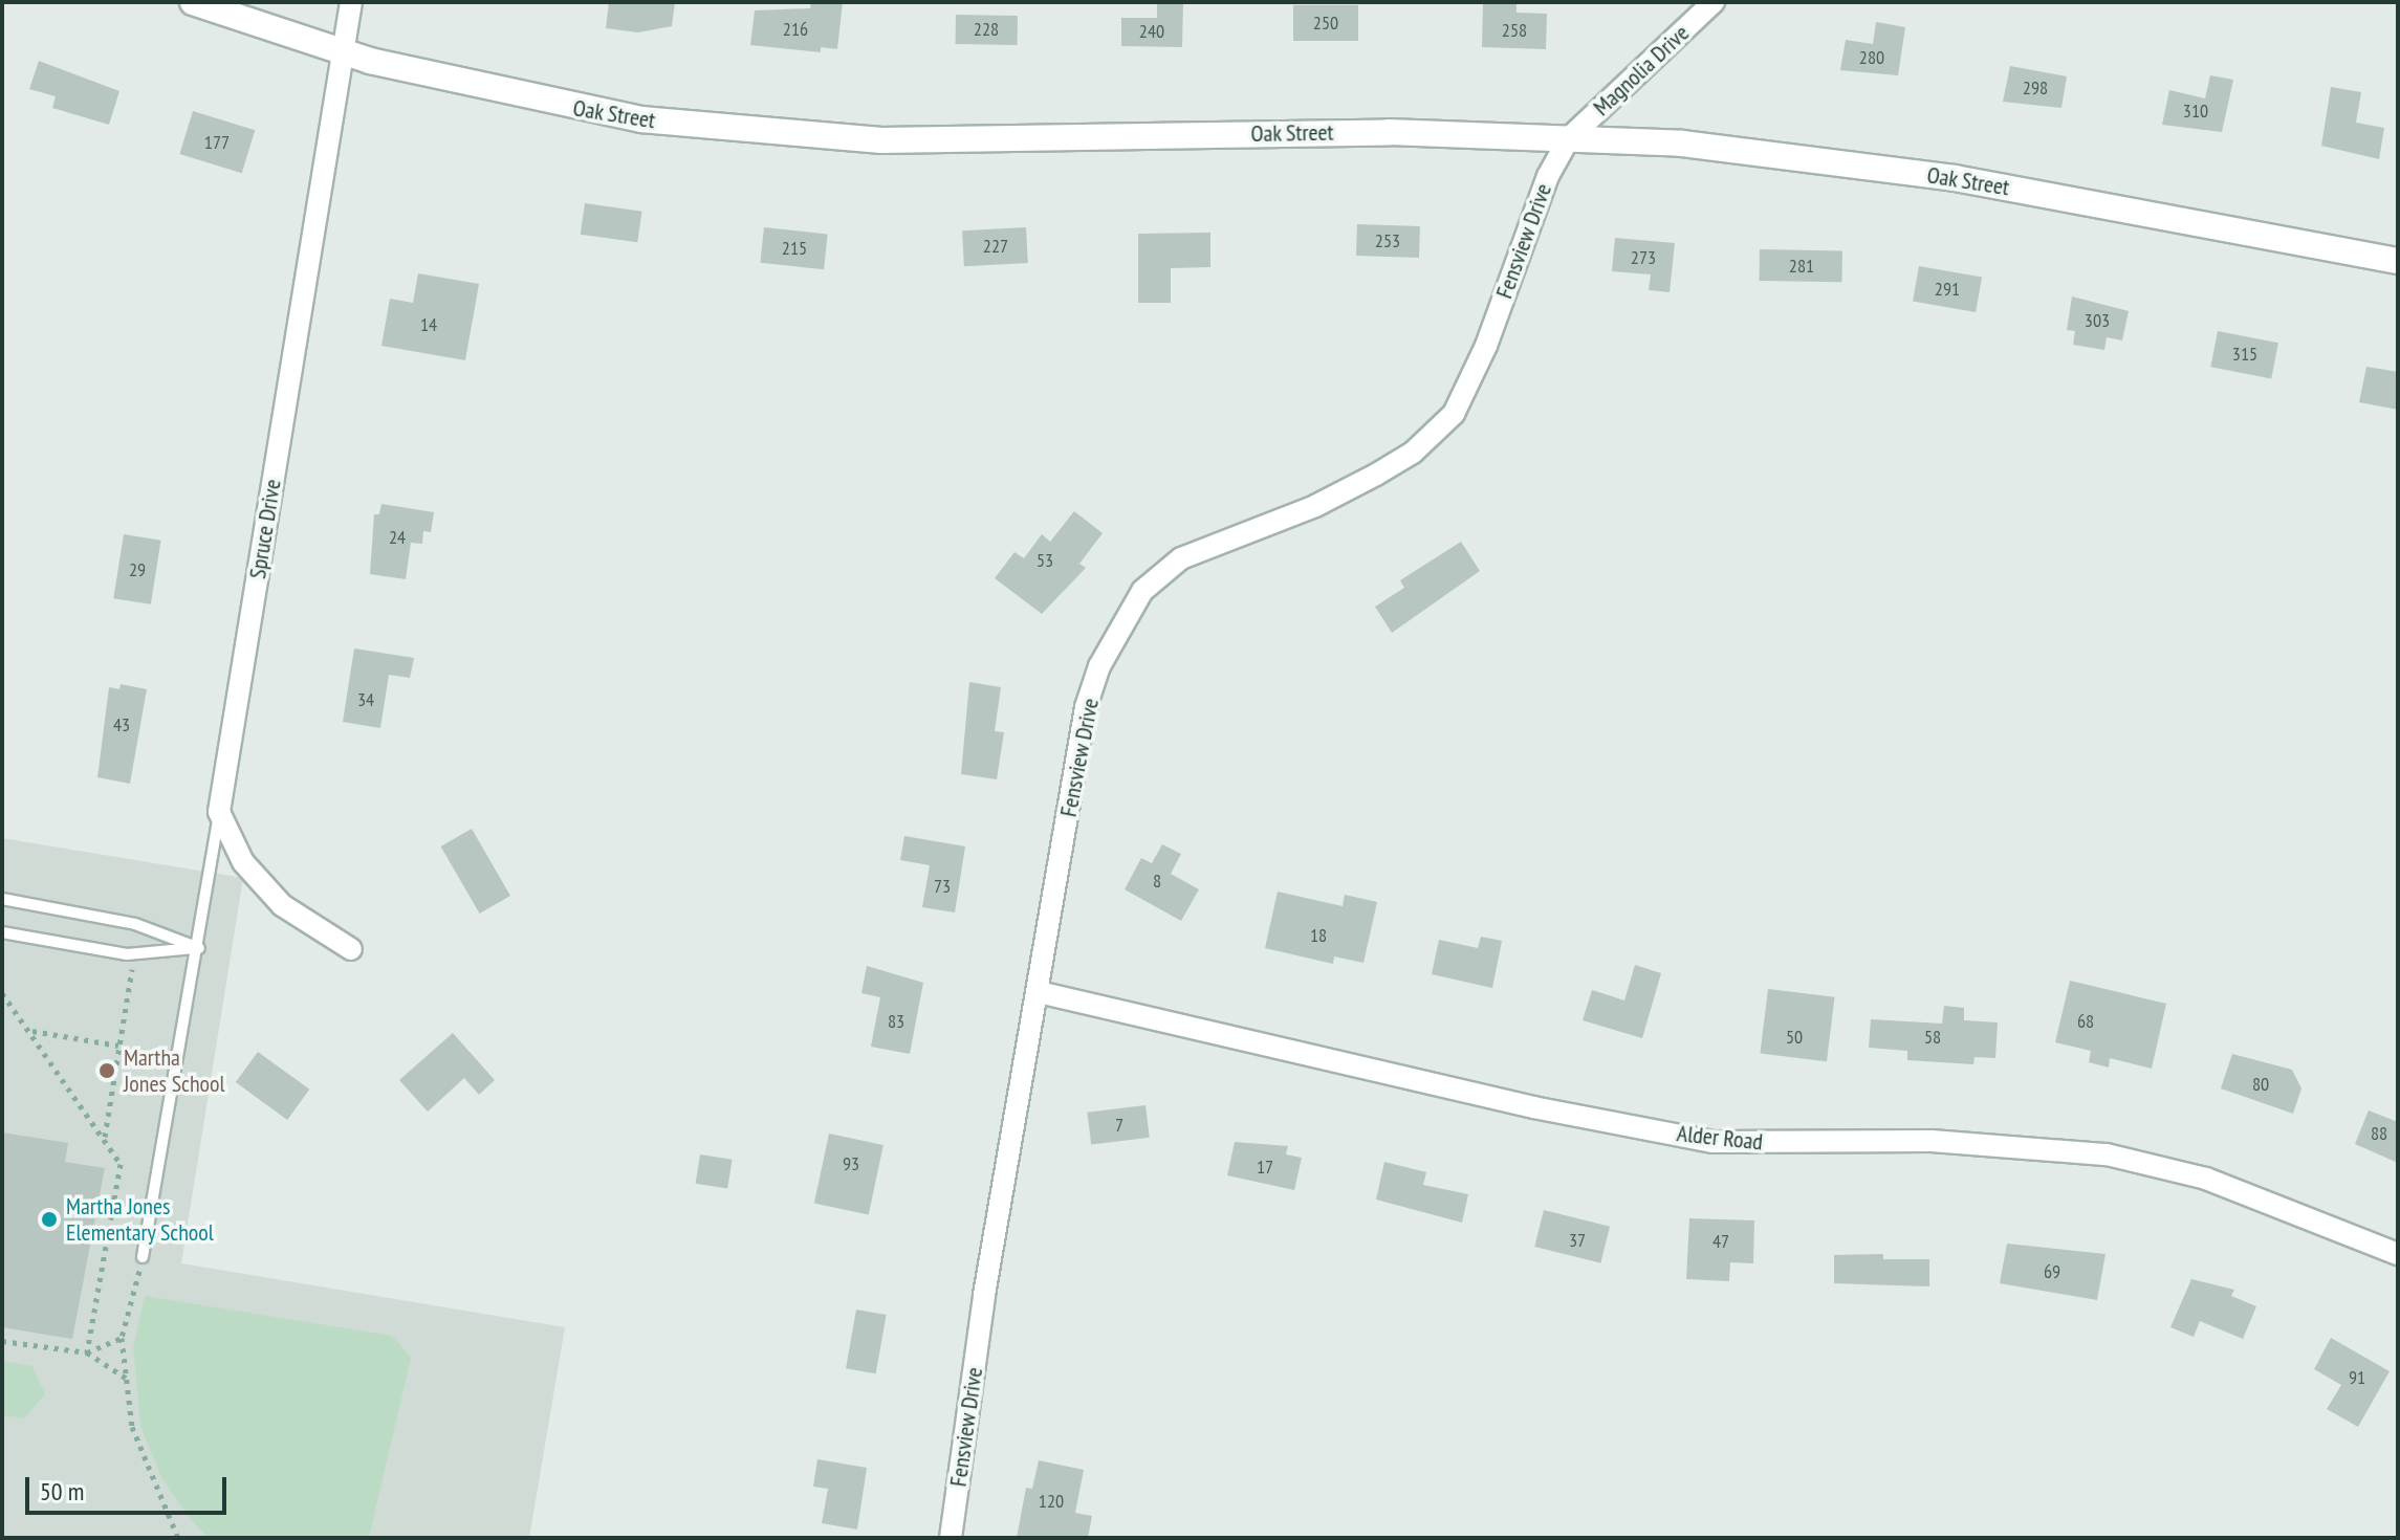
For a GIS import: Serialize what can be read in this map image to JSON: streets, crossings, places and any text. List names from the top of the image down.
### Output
{
  "streets": {
    "street": [
      "Magnolia Drive",
      "Oak Street",
      "Fensview Drive",
      "Spruce Drive",
      "Alder Road"
    ]
  },
  "crossings": [
    ["Magnolia Drive", "Oak Street"],
    ["Magnolia Drive", "Fensview Drive"],
    ["Oak Street", "Fensview Drive"],
    ["Oak Street", "Spruce Drive"],
    ["Fensview Drive", "Alder Road"]
  ],
  "places": ["Martha Jones School", "Martha Jones Elementary School"],
  "house_numbers": [
    "250",
    "216",
    "228",
    "258",
    "240",
    "280",
    "298",
    "310",
    "177",
    "253",
    "227",
    "215",
    "273",
    "281",
    "291",
    "303",
    "14",
    "315",
    "24",
    "53",
    "29",
    "34",
    "43",
    "8",
    "73",
    "18",
    "83",
    "68",
    "50",
    "58",
    "80",
    "7",
    "88",
    "93",
    "17",
    "37",
    "47",
    "69",
    "91",
    "120"
  ],
  "scale_bar": "50 m"
}
